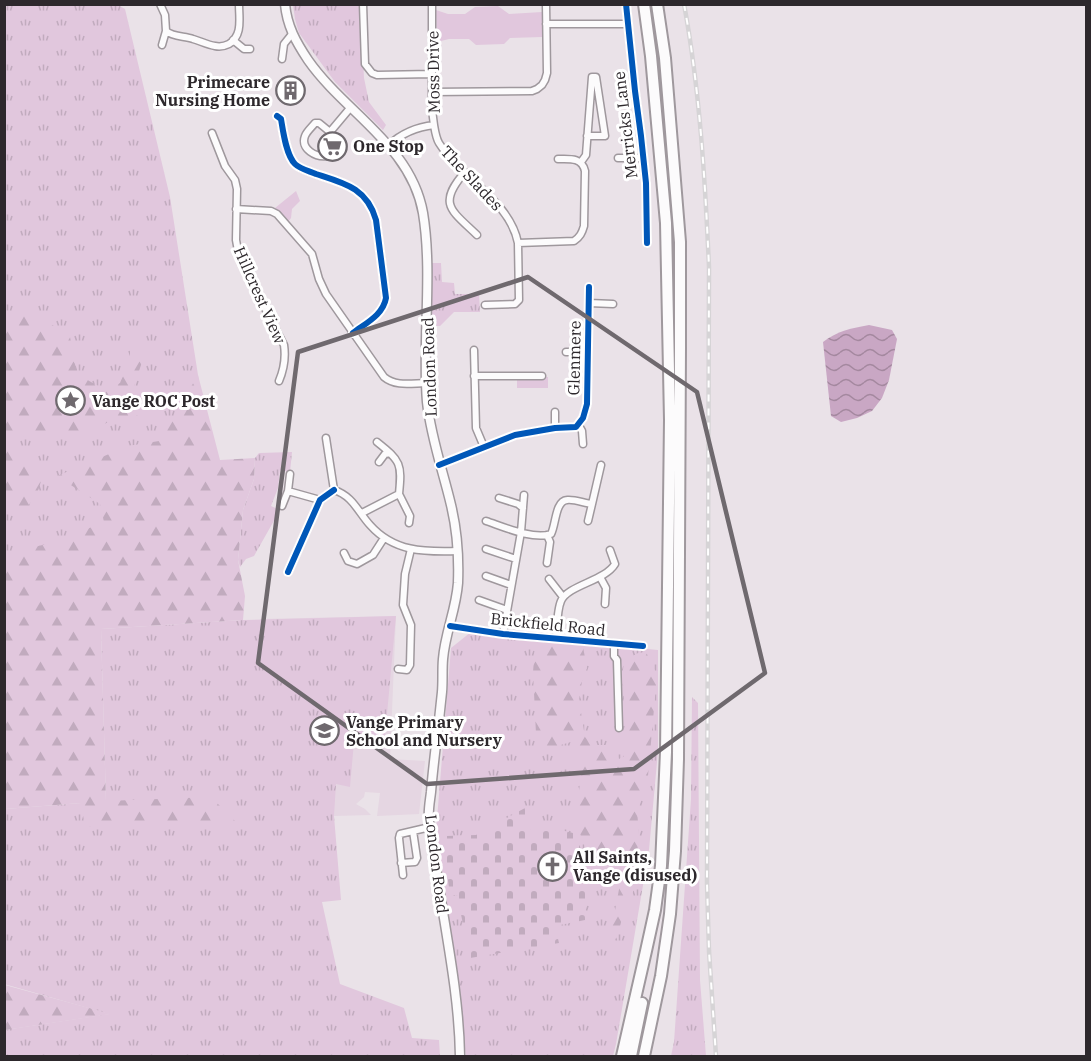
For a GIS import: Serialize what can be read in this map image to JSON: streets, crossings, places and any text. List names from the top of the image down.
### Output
{
  "streets": {
    "main road": ["London Road"],
    "street": [
      "Moss Drive",
      "Merricks Lane",
      "The Slades",
      "Hillcrest View",
      "Glenmere",
      "Brickfield Road"
    ]
  },
  "crossings": [
    ["Moss Drive", "The Slades"],
    ["Moss Drive", "London Road"],
    ["London Road", "Brickfield Road"]
  ],
  "places": {
    "building": ["Primecare Nursing Home"],
    "supermarket": ["One Stop"],
    "place": ["Vange ROC Post"],
    "school or university": ["Vange Primary School and Nursery"],
    "church": ["All Saints, Vange (disused)"]
  }
}
